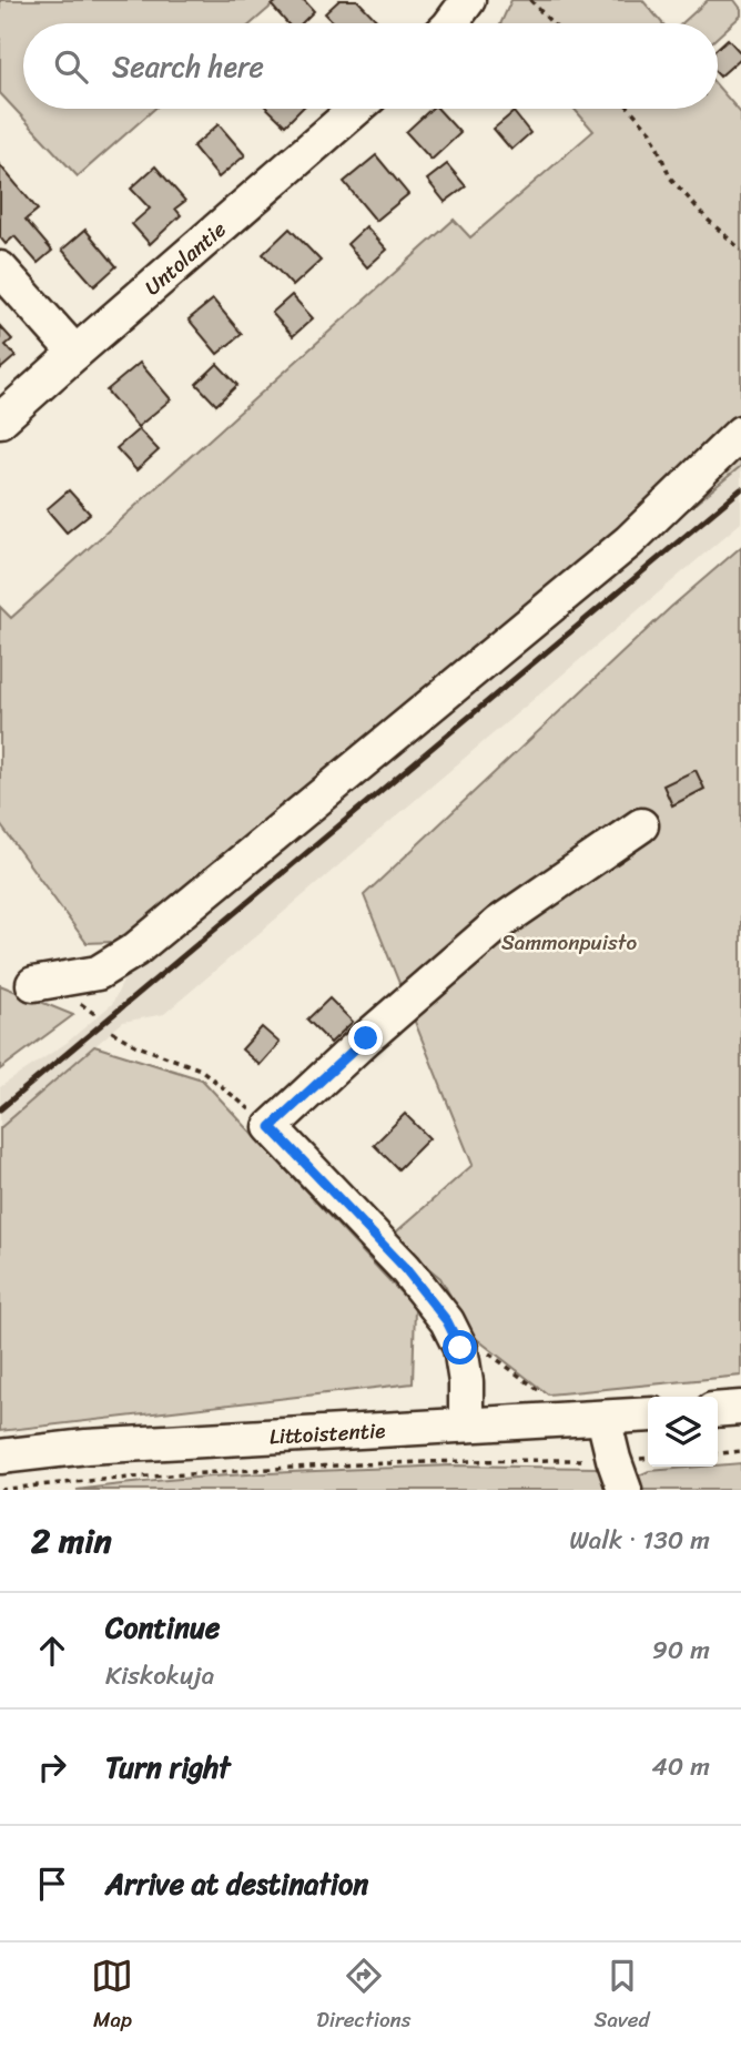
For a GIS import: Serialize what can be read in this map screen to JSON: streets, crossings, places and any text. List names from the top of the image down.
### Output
{
  "streets": {
    "street": ["Untolantie", "Littoistentie"]
  },
  "parks": ["Sammonpuisto"],
  "page": {
    "search": "Search here",
    "heading": ["2 min", "Walk · 130 m"],
    "list": [
      ["Continue", "Kiskokuja", "90 m"],
      ["Turn right", "40 m"],
      "Arrive at destination"
    ],
    "nav": ["Map", "Directions", "Saved"]
  }
}
